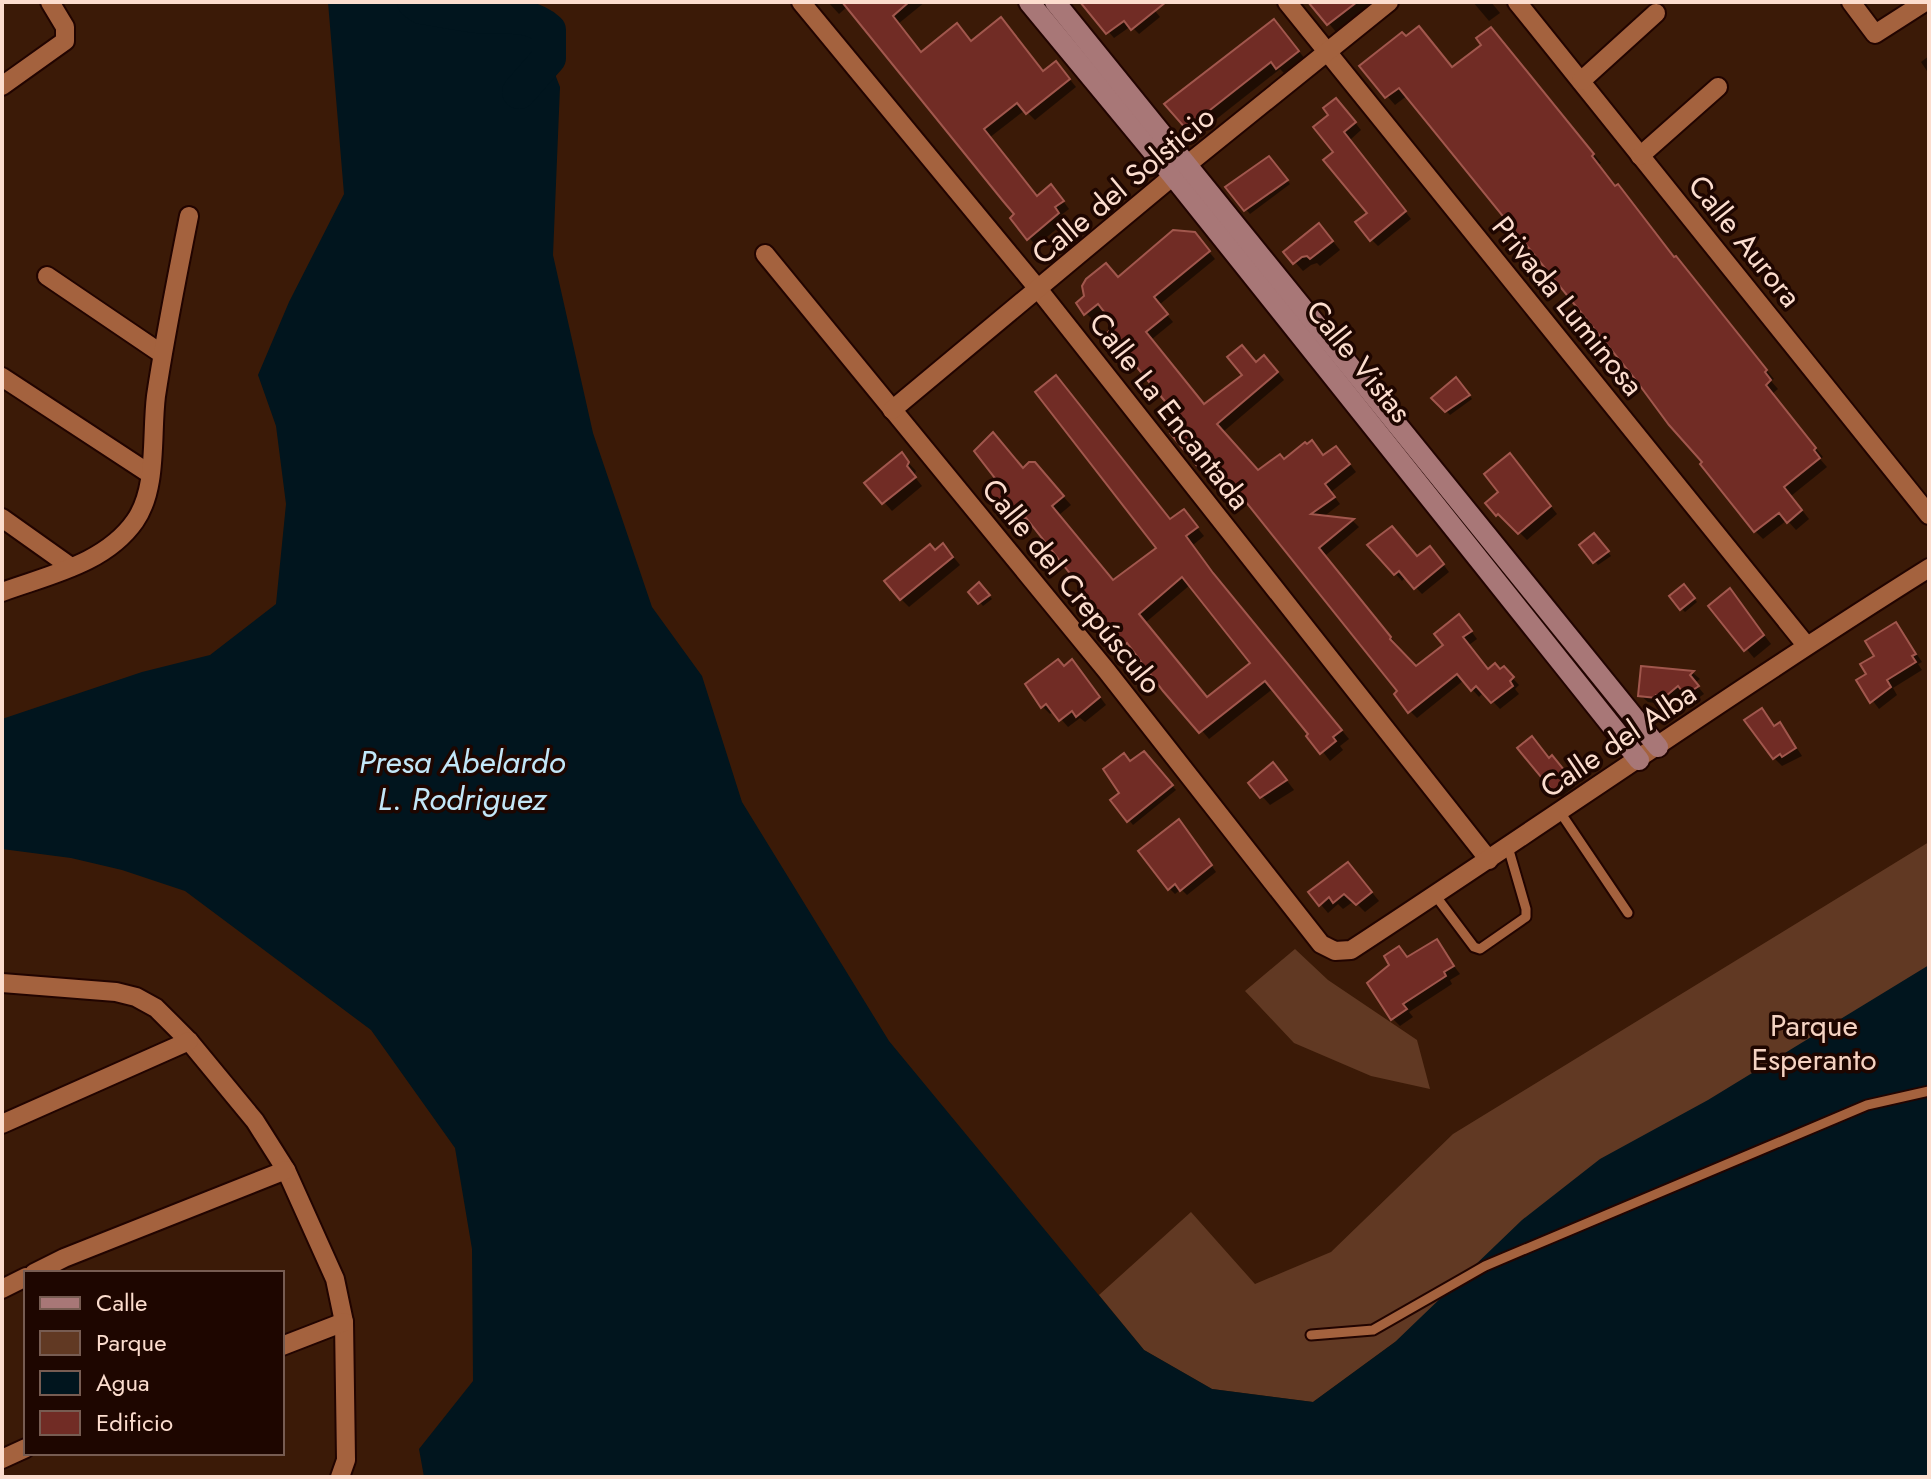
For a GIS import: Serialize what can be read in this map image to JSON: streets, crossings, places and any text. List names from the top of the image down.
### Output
{
  "streets": {
    "street": [
      "Calle del Solsticio",
      "Calle Aurora",
      "Privada Luminosa",
      "Calle Vistas",
      "Calle La Encantada",
      "Calle del Crepúsculo",
      "Calle del Alba"
    ]
  },
  "crossings": [
    ["Calle del Solsticio", "Privada Luminosa"],
    ["Calle del Solsticio", "Calle Vistas"],
    ["Calle del Solsticio", "Calle La Encantada"],
    ["Calle del Solsticio", "Calle del Crepúsculo"],
    ["Privada Luminosa", "Calle del Alba"],
    ["Calle Vistas", "Calle del Alba"],
    ["Calle La Encantada", "Calle del Alba"],
    ["Calle del Crepúsculo", "Calle del Alba"]
  ],
  "water": ["Presa Abelardo L. Rodriguez"],
  "parks": ["Parque Esperanto"],
  "legend": [
    "Calle",
    "Parque",
    "Agua",
    "Edificio"
  ]
}
